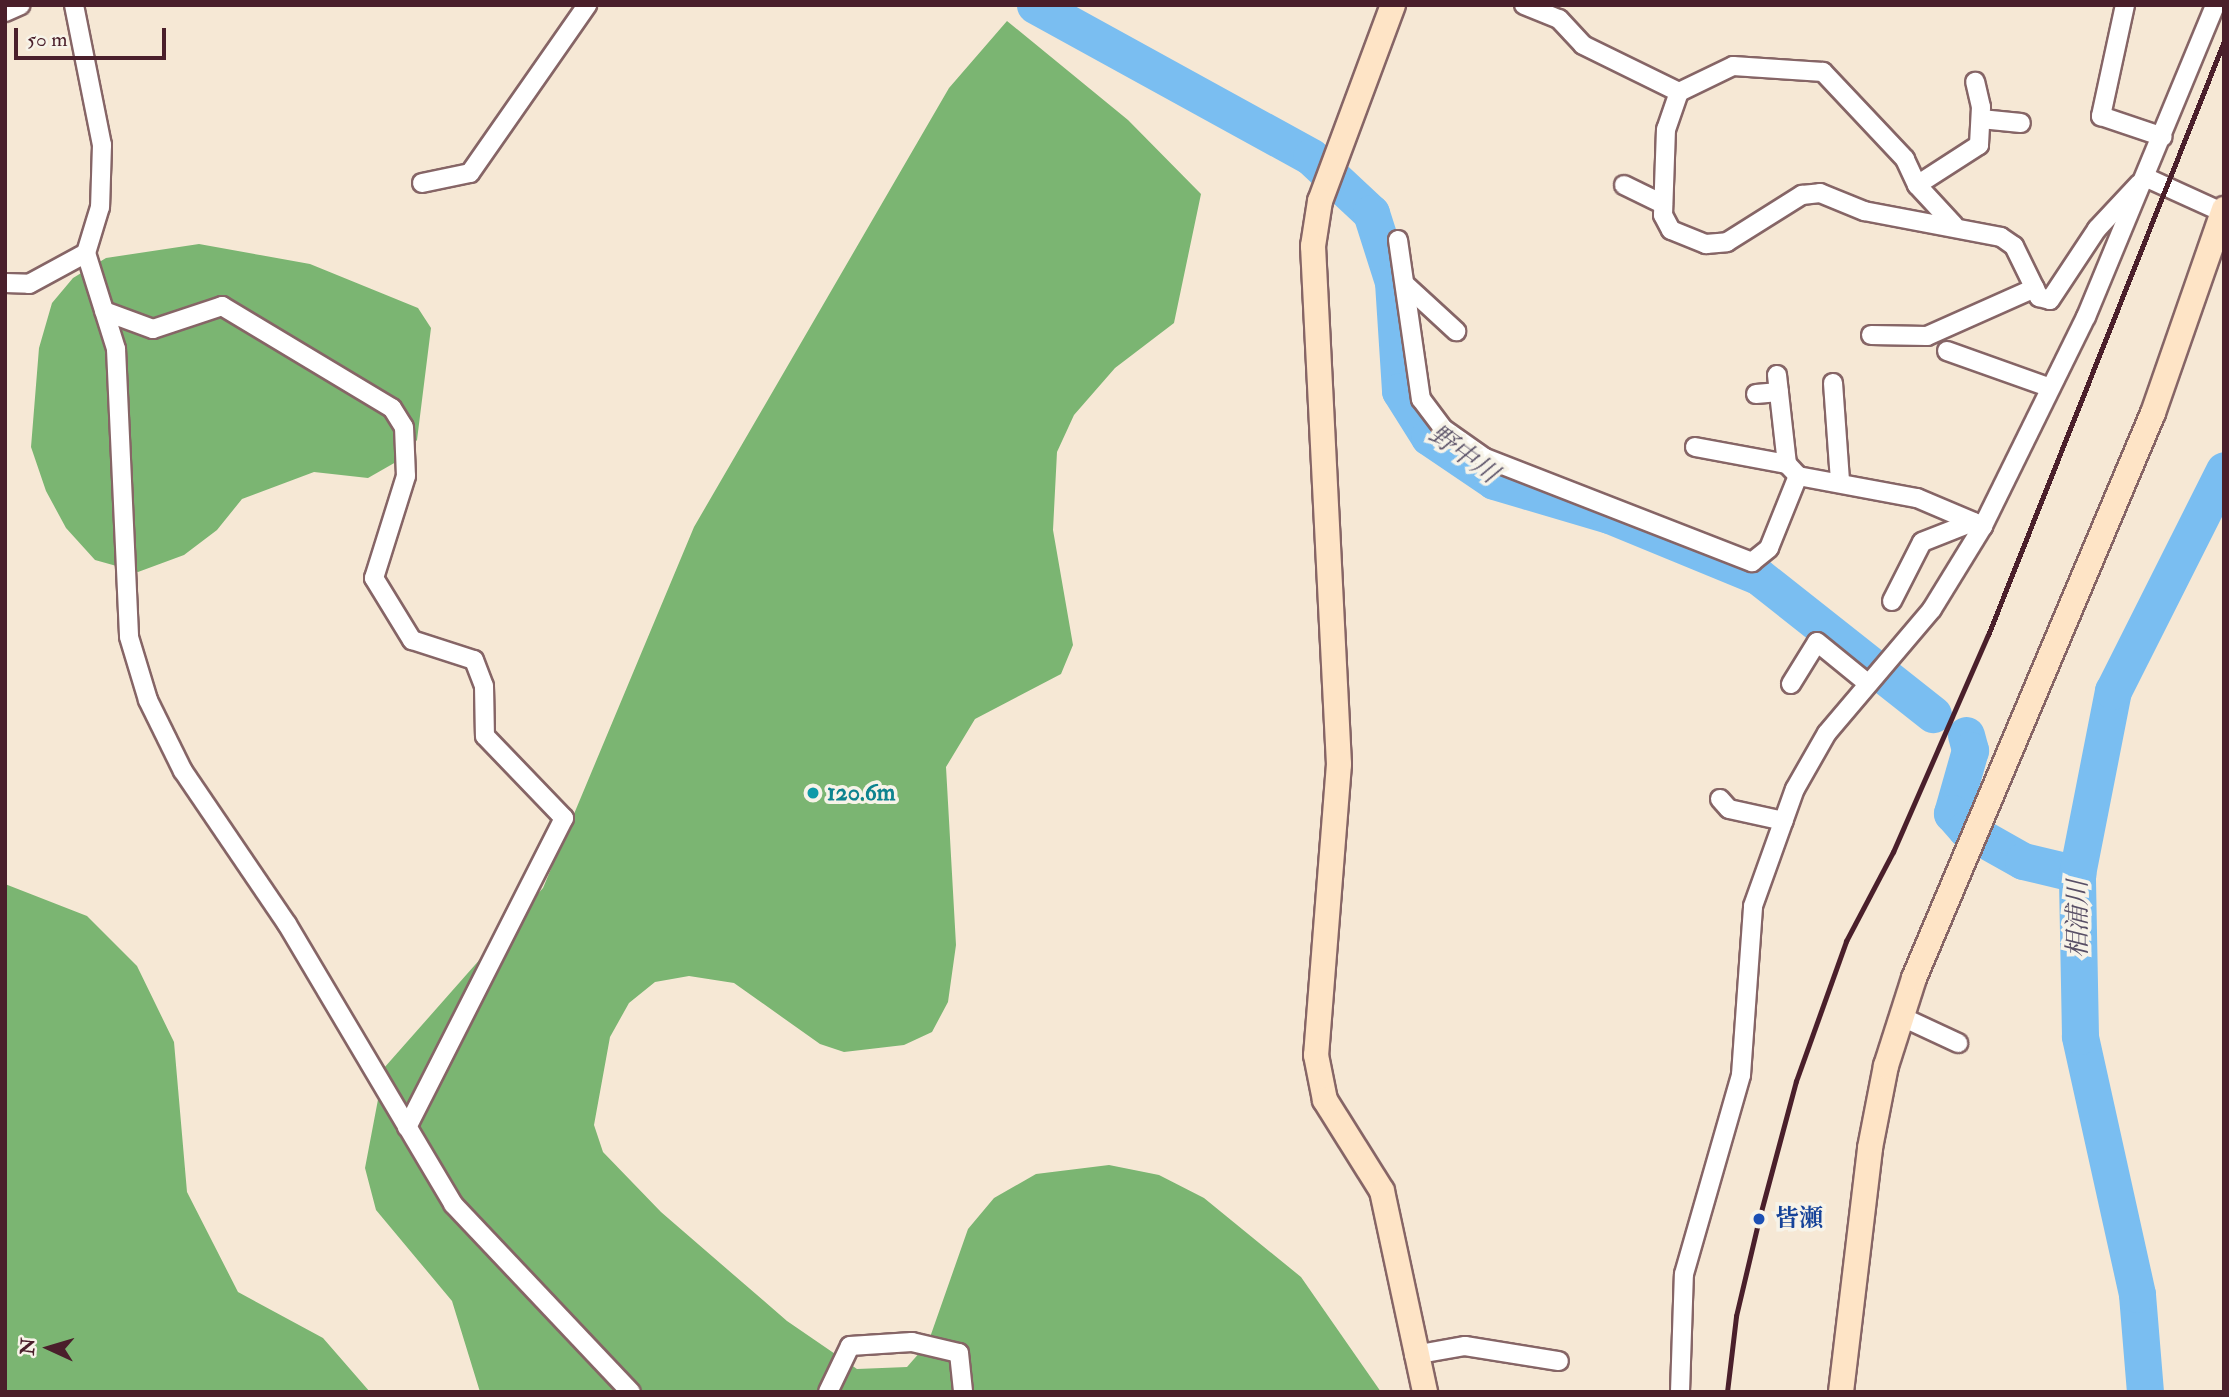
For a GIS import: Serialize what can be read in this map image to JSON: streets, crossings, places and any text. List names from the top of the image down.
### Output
{
  "water": ["野中川", "相浦川"],
  "places": ["120.6m", "皆瀬"],
  "scale_bar": "50 m",
  "north": "left"
}
